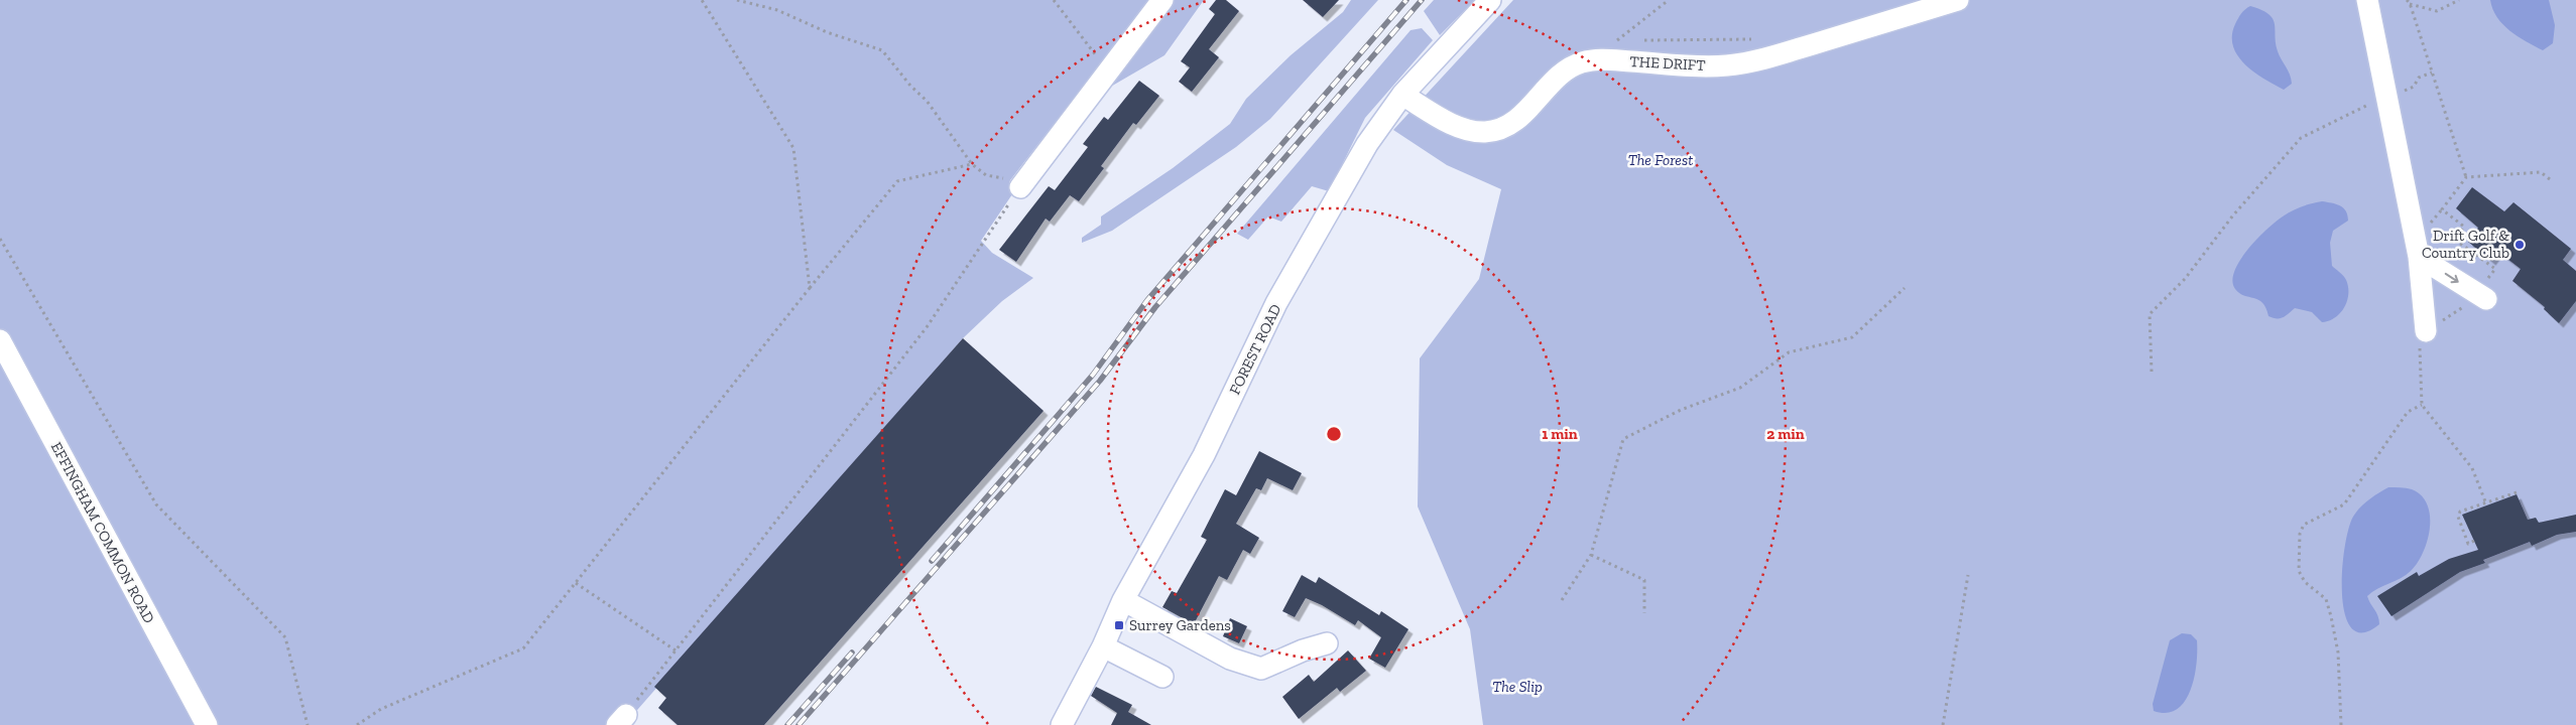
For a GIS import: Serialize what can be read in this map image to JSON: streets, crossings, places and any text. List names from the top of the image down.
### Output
{
  "streets": {
    "street": ["THE DRIFT", "FOREST ROAD", "EFFINGHAM COMMON ROAD"]
  },
  "crossings": [
    ["THE DRIFT", "FOREST ROAD"]
  ],
  "parks": ["The Forest", "The Slip"],
  "places": {
    "other": ["Drift Golf & Country Club"],
    "transit": ["Surrey Gardens"]
  },
  "rings": ["1 min", "2 min"]
}
